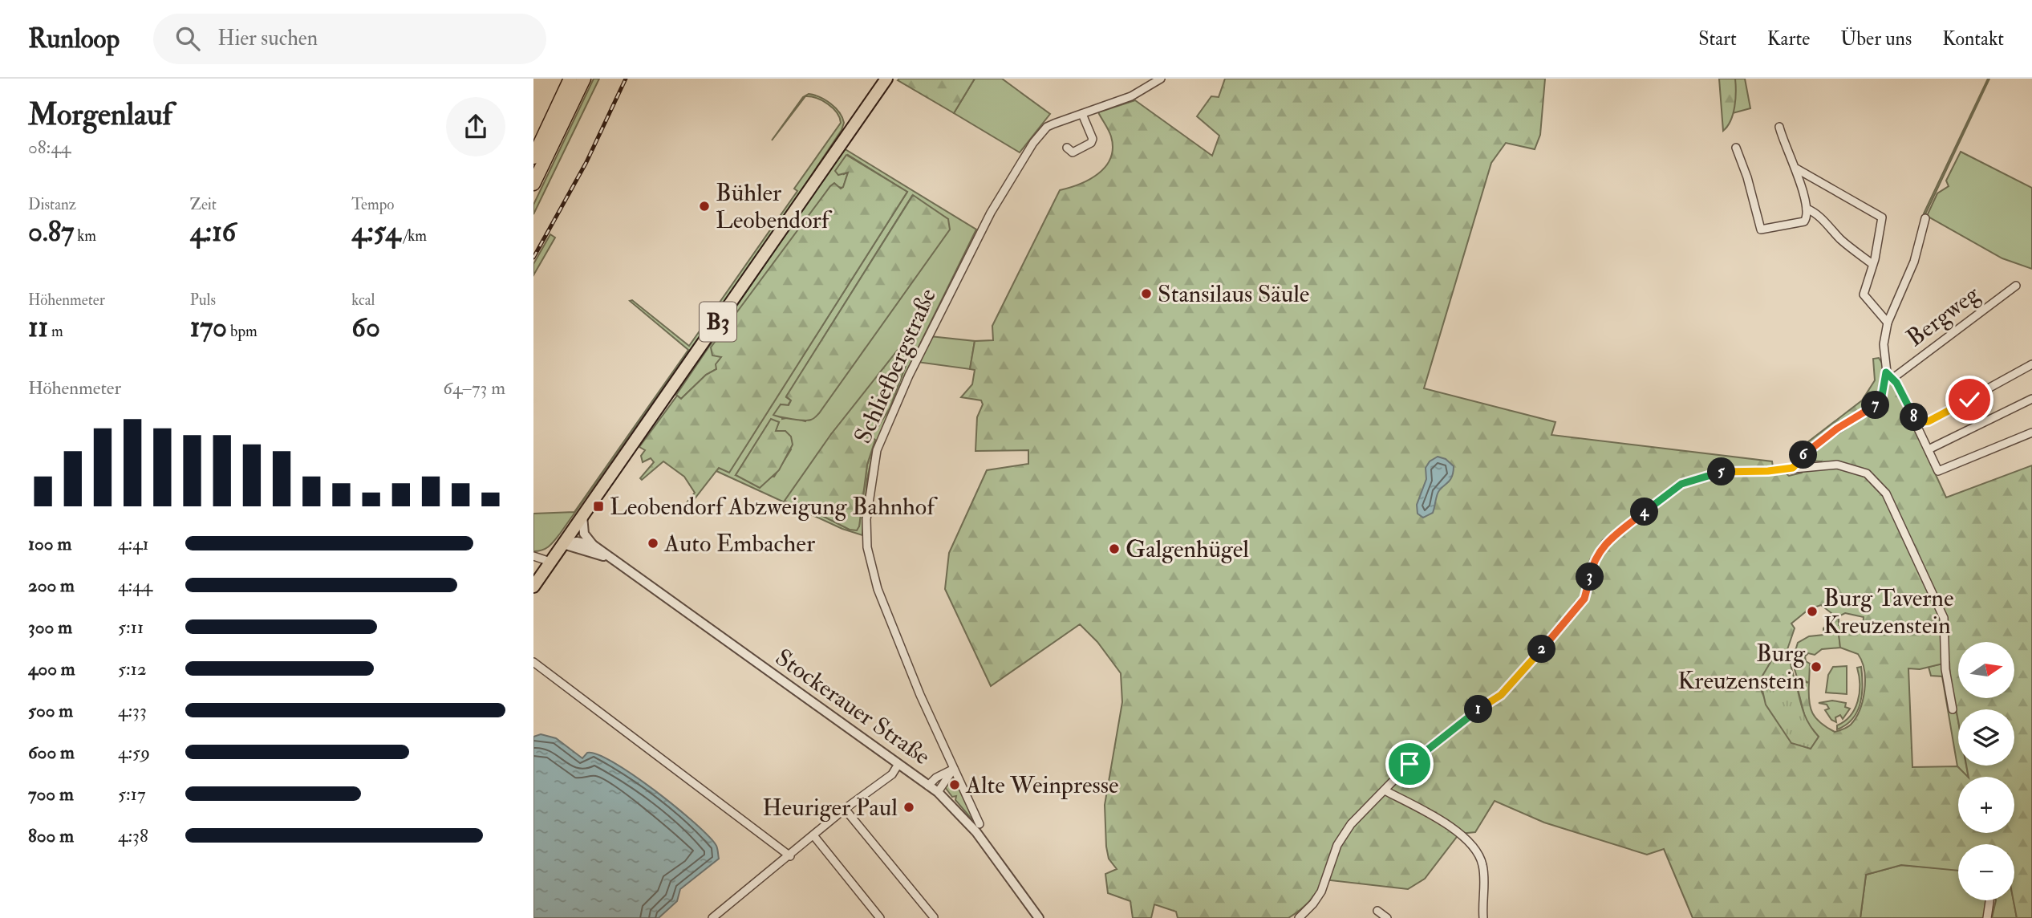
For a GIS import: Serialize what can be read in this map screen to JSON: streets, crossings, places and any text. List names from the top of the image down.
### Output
{
  "streets": {
    "main road": ["B3"],
    "street": ["Bergweg", "Schliefbergstraße", "Stockerauer Straße"]
  },
  "crossings": [
    ["B3", "Stockerauer Straße"]
  ],
  "places": {
    "other": [
      "Bühler Leobendorf",
      "Stansilaus Säule",
      "Auto Embacher",
      "Galgenhügel",
      "Burg Taverne Kreuzenstein",
      "Burg Kreuzenstein",
      "Alte Weinpresse",
      "Heuriger Paul"
    ],
    "transit": ["Leobendorf Abzweigung Bahnhof"]
  },
  "north": "right",
  "page": {
    "header": "Runloop",
    "search": "Hier suchen",
    "nav": [
      "Start",
      "Karte",
      "Über uns",
      "Kontakt"
    ],
    "heading": ["Morgenlauf", "08:44"],
    "stats": [
      ["Distanz", "0.87 km"],
      ["Zeit", "4:16"],
      ["Tempo", "4:54 /km"],
      ["Höhenmeter", "11 m"],
      ["Puls", "170 bpm"],
      ["kcal", "60"]
    ],
    "chart": ["Höhenmeter", "64–73 m"],
    "pins": [
      "7",
      "8",
      "6",
      "5",
      "4",
      "3",
      "2",
      "1"
    ],
    "list": [
      {
        "name": "100 m",
        "note": "4:41"
      },
      {
        "name": "200 m",
        "note": "4:44"
      },
      {
        "name": "300 m",
        "note": "5:11"
      },
      {
        "name": "400 m",
        "note": "5:12"
      },
      {
        "name": "500 m",
        "note": "4:33"
      },
      {
        "name": "600 m",
        "note": "4:59"
      },
      {
        "name": "700 m",
        "note": "5:17"
      },
      {
        "name": "800 m",
        "note": "4:38"
      }
    ],
    "map_buttons": ["+", "−"]
  }
}
